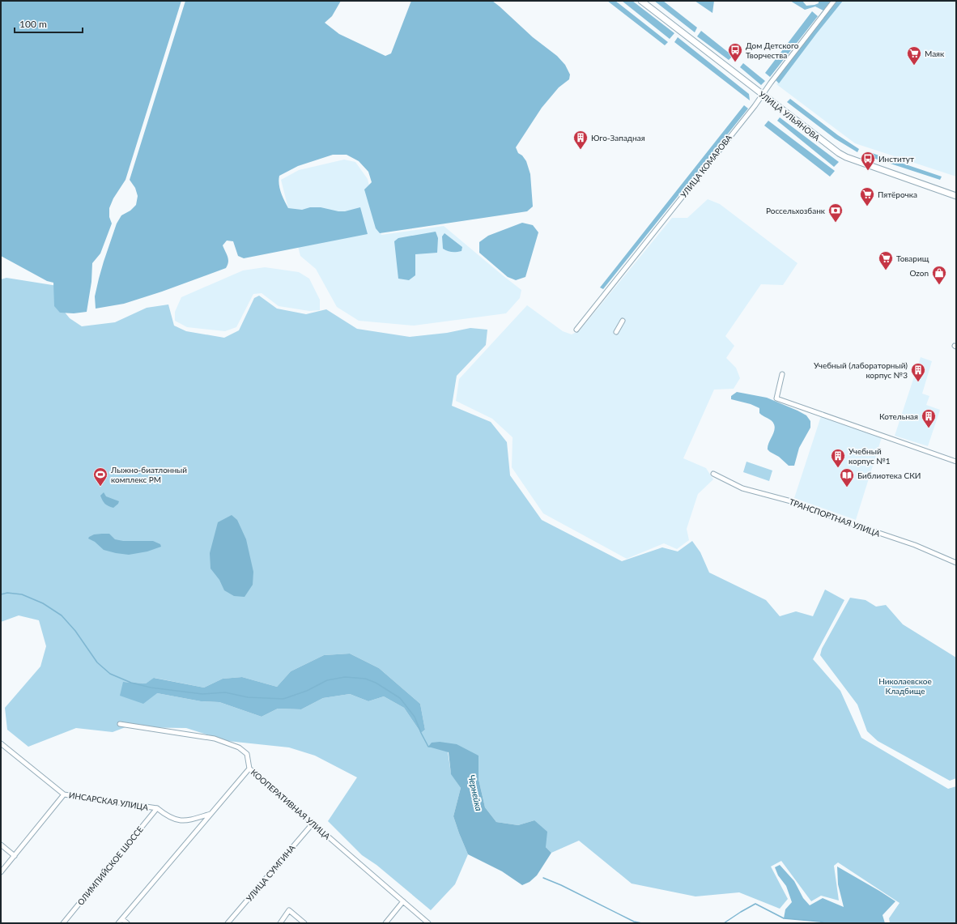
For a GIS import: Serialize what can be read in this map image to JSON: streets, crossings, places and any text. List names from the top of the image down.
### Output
{
  "streets": {
    "main road": ["УЛИЦА УЛЬЯНОВА"],
    "street": [
      "УЛИЦА КОМАРОВА",
      "ТРАНСПОРТНАЯ УЛИЦА",
      "ИНСАРСКАЯ УЛИЦА",
      "КООПЕРАТИВНАЯ УЛИЦА",
      "ОЛИМПИЙСКОЕ ШОССЕ",
      "УЛИЦА СУМГИНА"
    ]
  },
  "crossings": [
    ["УЛИЦА УЛЬЯНОВА", "УЛИЦА КОМАРОВА"],
    ["ИНСАРСКАЯ УЛИЦА", "ОЛИМПИЙСКОЕ ШОССЕ"],
    ["КООПЕРАТИВНАЯ УЛИЦА", "УЛИЦА СУМГИНА"]
  ],
  "water": ["Чернейка"],
  "parks": ["Николаевское Кладбище"],
  "places": {
    "bus stop": ["Дом Детского Творчества", "Институт"],
    "supermarket": ["Маяк", "Пятёрочка", "Товарищ"],
    "building": [
      "Юго-Западная",
      "Учебный (лабораторный) корпус №3",
      "Котельная",
      "Учебный корпус №1"
    ],
    "bank": ["Россельхозбанк"],
    "shop": ["Ozon"],
    "sports": ["Лыжно-биатлонный комплекс РМ"],
    "library": ["Библиотека СКИ"]
  },
  "scale_bar": "100 m"
}
